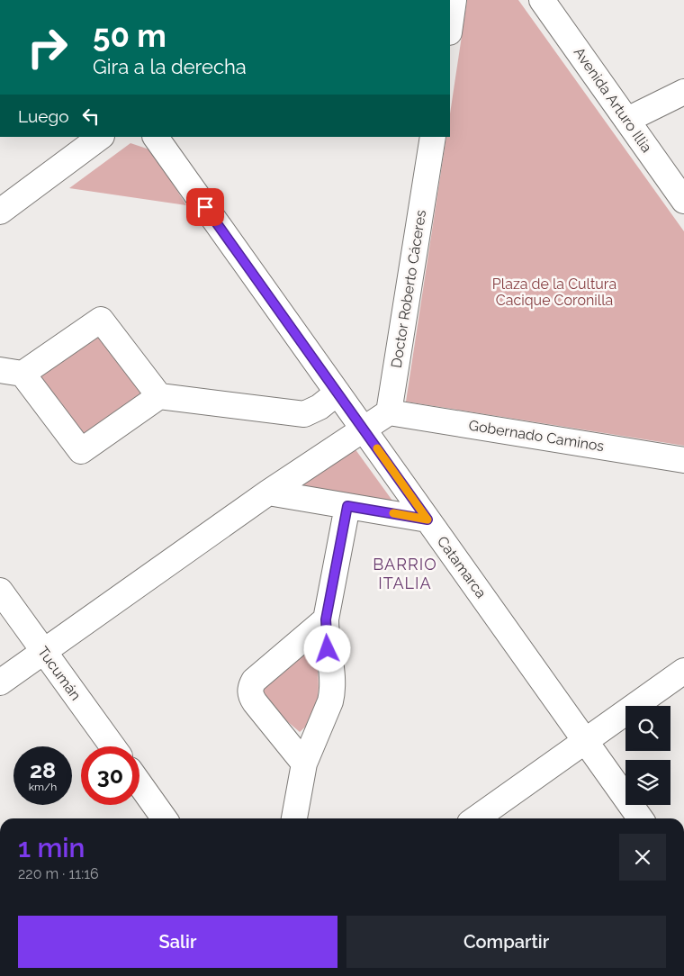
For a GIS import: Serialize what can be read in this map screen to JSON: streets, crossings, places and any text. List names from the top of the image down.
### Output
{
  "streets": {
    "street": [
      "Avenida Arturo Illia",
      "Doctor Roberto Cáceres",
      "Gobernado Caminos",
      "Catamarca",
      "Tucumán"
    ]
  },
  "crossings": [
    ["Doctor Roberto Cáceres", "Gobernado Caminos"]
  ],
  "districts": ["BARRIO ITALIA"],
  "parks": ["Plaza de la Cultura Cacique Coronilla"],
  "page": {
    "turn": ["50 m", "Gira a la derecha"],
    "then": "Luego",
    "speed": "28 km/h",
    "limit": "30",
    "heading": ["1 min", "220 m · 11:16"],
    "buttons": ["Salir", "Compartir"]
  }
}
